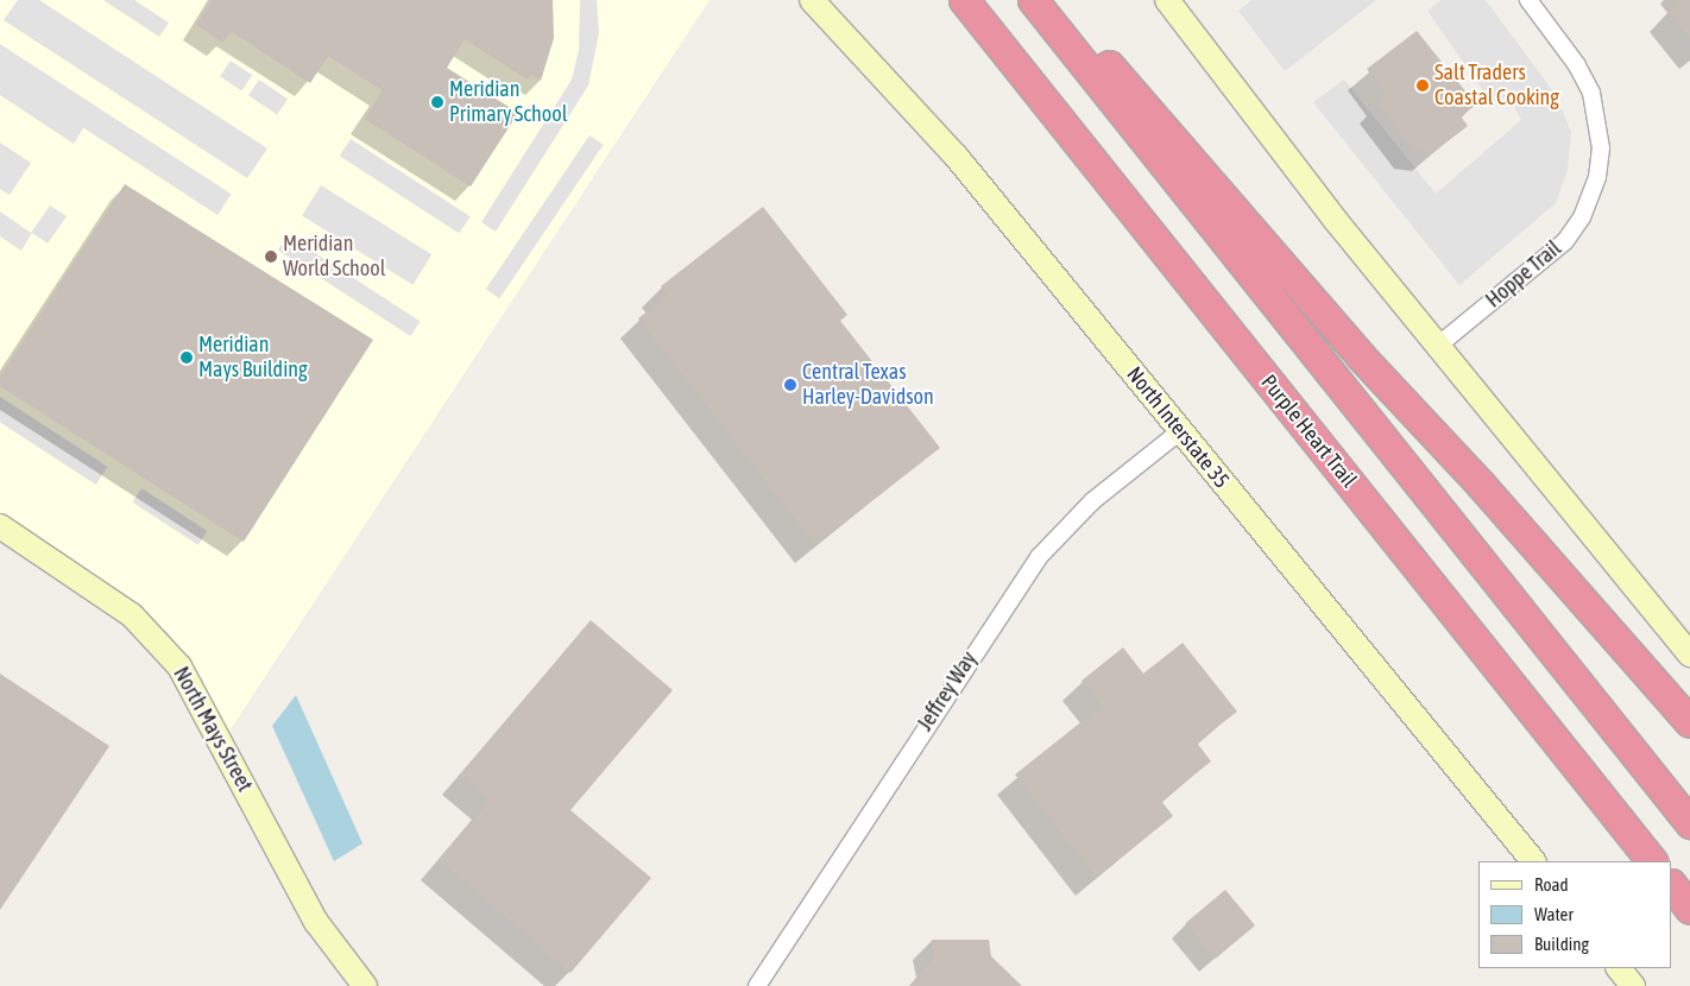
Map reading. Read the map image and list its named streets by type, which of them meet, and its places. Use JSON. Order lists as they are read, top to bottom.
{
  "streets": {
    "highway": ["Purple Heart Trail"],
    "main road": ["North Interstate 35", "North Mays Street"],
    "street": ["Hoppe Trail", "Jeffrey Way"]
  },
  "crossings": [
    ["North Interstate 35", "Jeffrey Way"]
  ],
  "places": [
    "Salt Traders Coastal Cooking",
    "Meridian Primary School",
    "Meridian World School",
    "Meridian Mays Building",
    "Central Texas Harley-Davidson"
  ],
  "legend": ["Road", "Water", "Building"]
}
